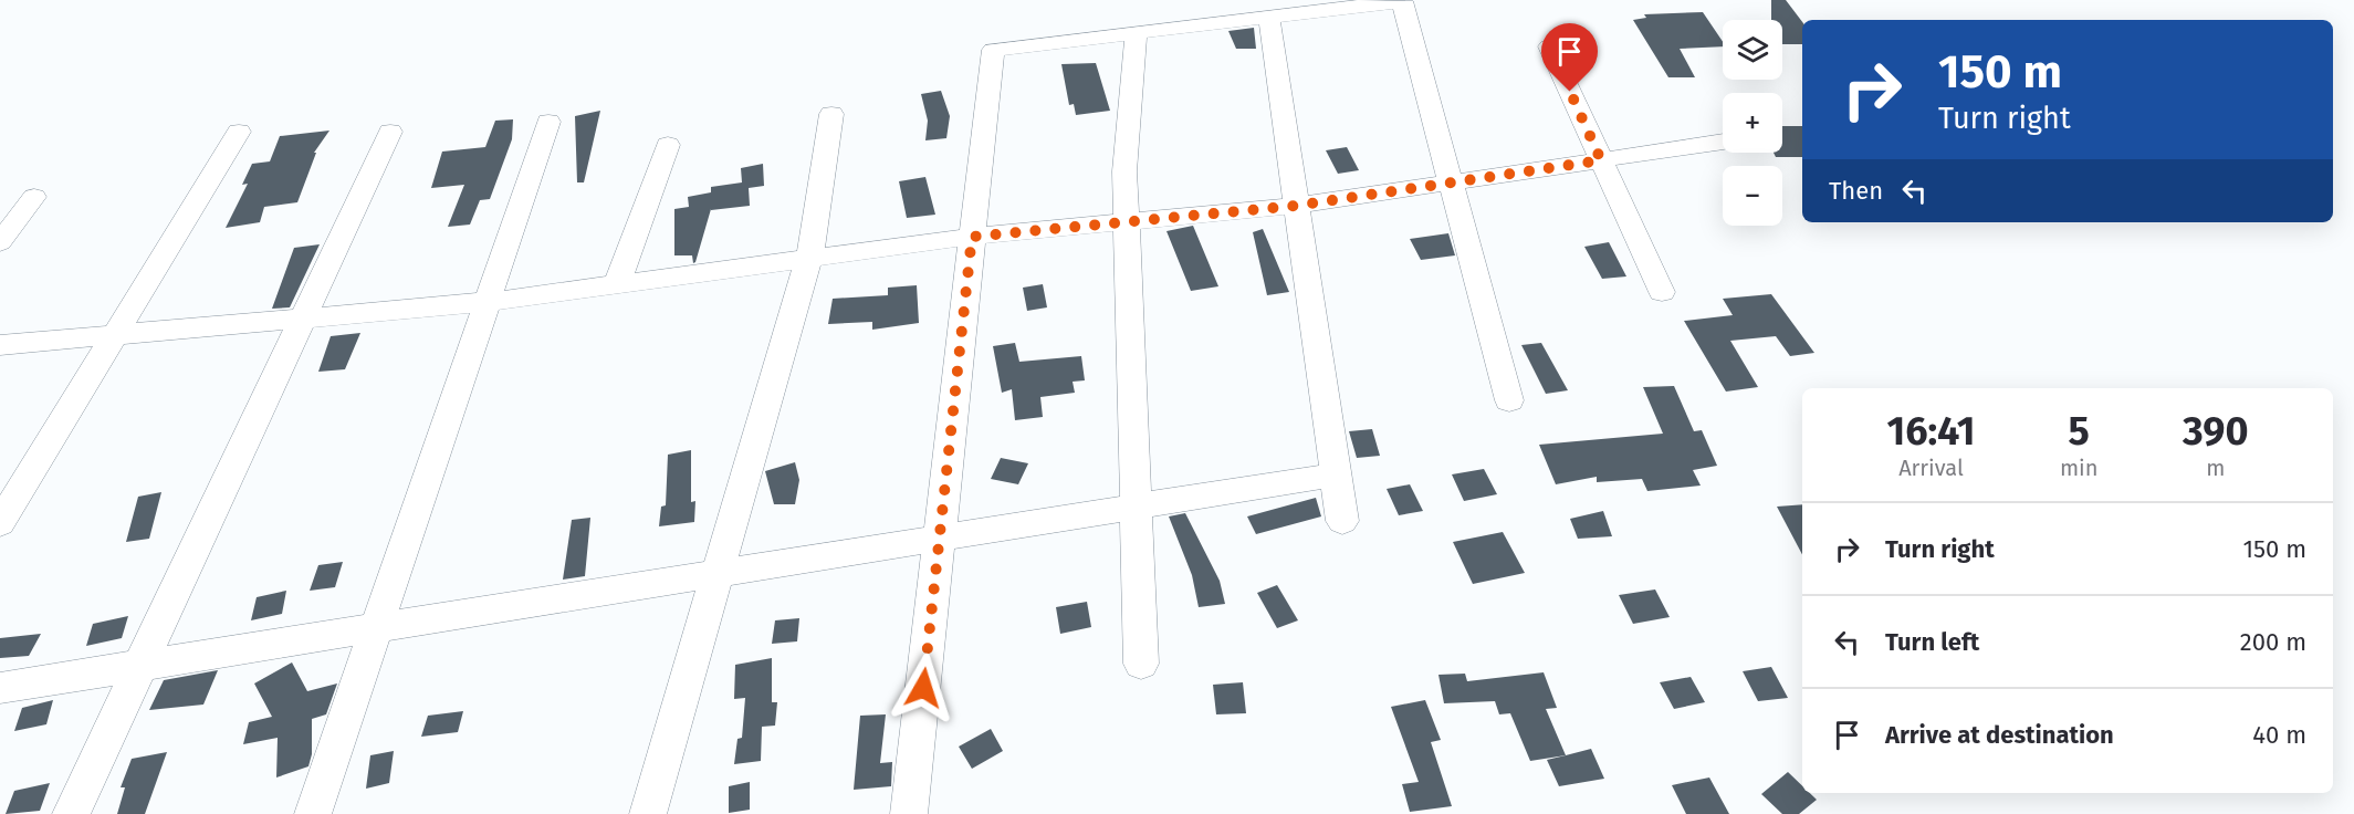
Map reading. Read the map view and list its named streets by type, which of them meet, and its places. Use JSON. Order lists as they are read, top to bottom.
{
  "page": {
    "map_buttons": ["+", "−"],
    "turn": ["150 m", "Turn right"],
    "then": "Then",
    "eta": [
      "16:41",
      "Arrival",
      "5",
      "min",
      "390",
      "m"
    ],
    "list": [
      {
        "name": "Turn right",
        "value": "150 m"
      },
      {
        "name": "Turn left",
        "value": "200 m"
      },
      {
        "name": "Arrive at destination",
        "value": "40 m"
      }
    ]
  }
}
